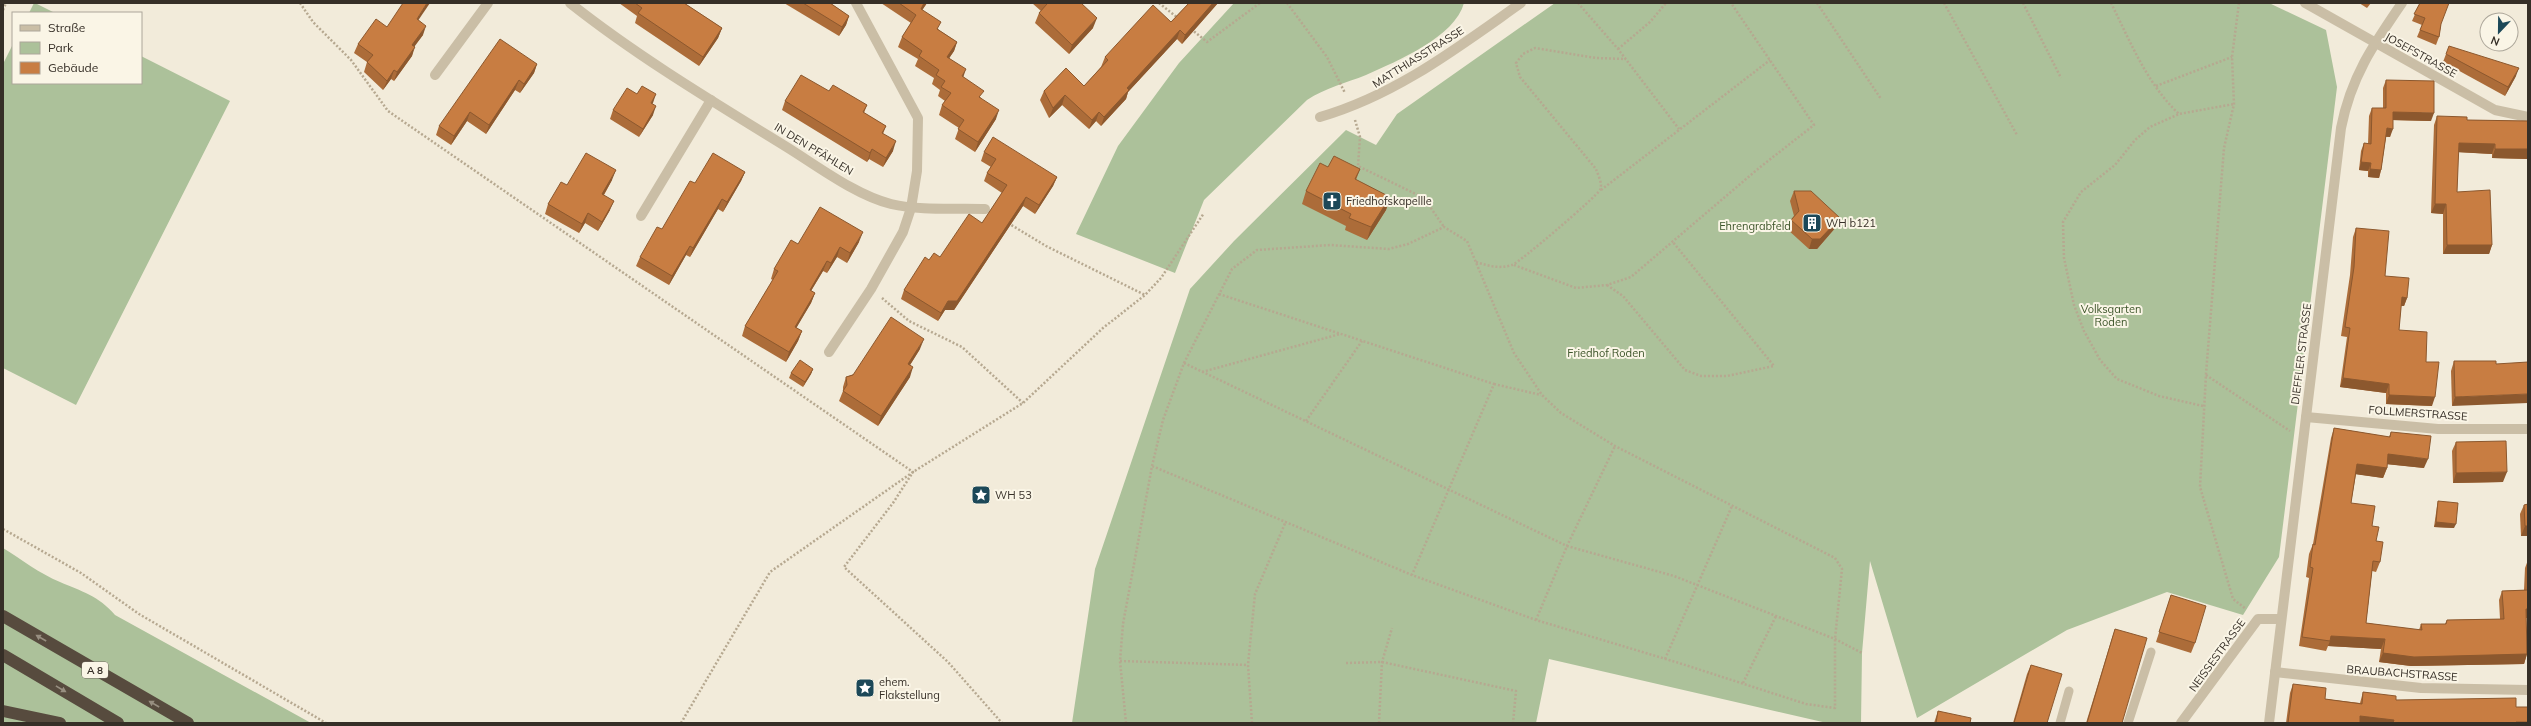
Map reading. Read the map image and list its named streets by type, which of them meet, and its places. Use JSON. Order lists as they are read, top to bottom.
{
  "streets": {
    "highway": ["A 8"],
    "street": [
      "JOSEFSTRASSE",
      "MATTHIASSTRASSE",
      "IN DEN PFÄHLEN",
      "DIEFFLER STRASSE",
      "FOLLMERSTRASSE",
      "NEISSESTRASSE",
      "BRAUBACHSTRASSE"
    ]
  },
  "crossings": [
    ["JOSEFSTRASSE", "DIEFFLER STRASSE"],
    ["DIEFFLER STRASSE", "FOLLMERSTRASSE"],
    ["DIEFFLER STRASSE", "NEISSESTRASSE"],
    ["DIEFFLER STRASSE", "BRAUBACHSTRASSE"]
  ],
  "parks": ["Ehrengrabfeld", "Volksgarten Roden", "Friedhof Roden"],
  "places": {
    "church": ["Friedhofskapellle"],
    "building": ["WH b121"],
    "place": ["WH 53", "ehem. Flakstellung"]
  },
  "legend": ["Straße", "Park", "Gebäude"],
  "north": "bottom"
}
